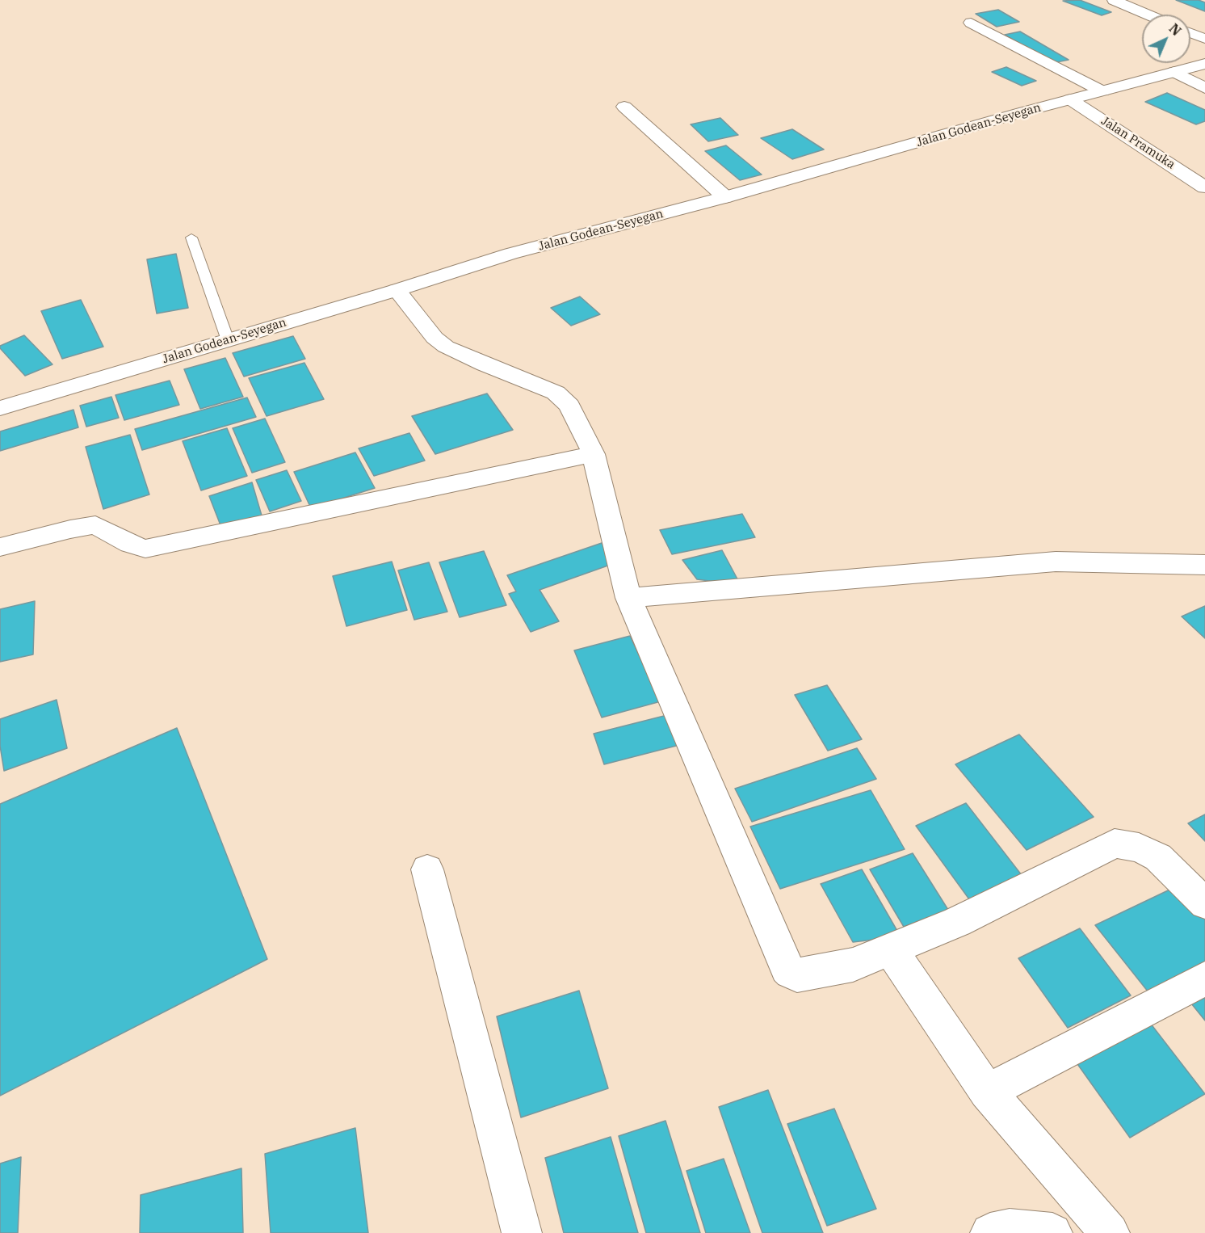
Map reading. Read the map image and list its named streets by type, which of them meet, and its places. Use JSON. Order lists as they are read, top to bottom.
{
  "streets": {
    "street": ["Jalan Godean-Seyegan", "Jalan Pramuka"]
  },
  "crossings": [
    ["Jalan Godean-Seyegan", "Jalan Pramuka"]
  ],
  "north": "top right"
}
